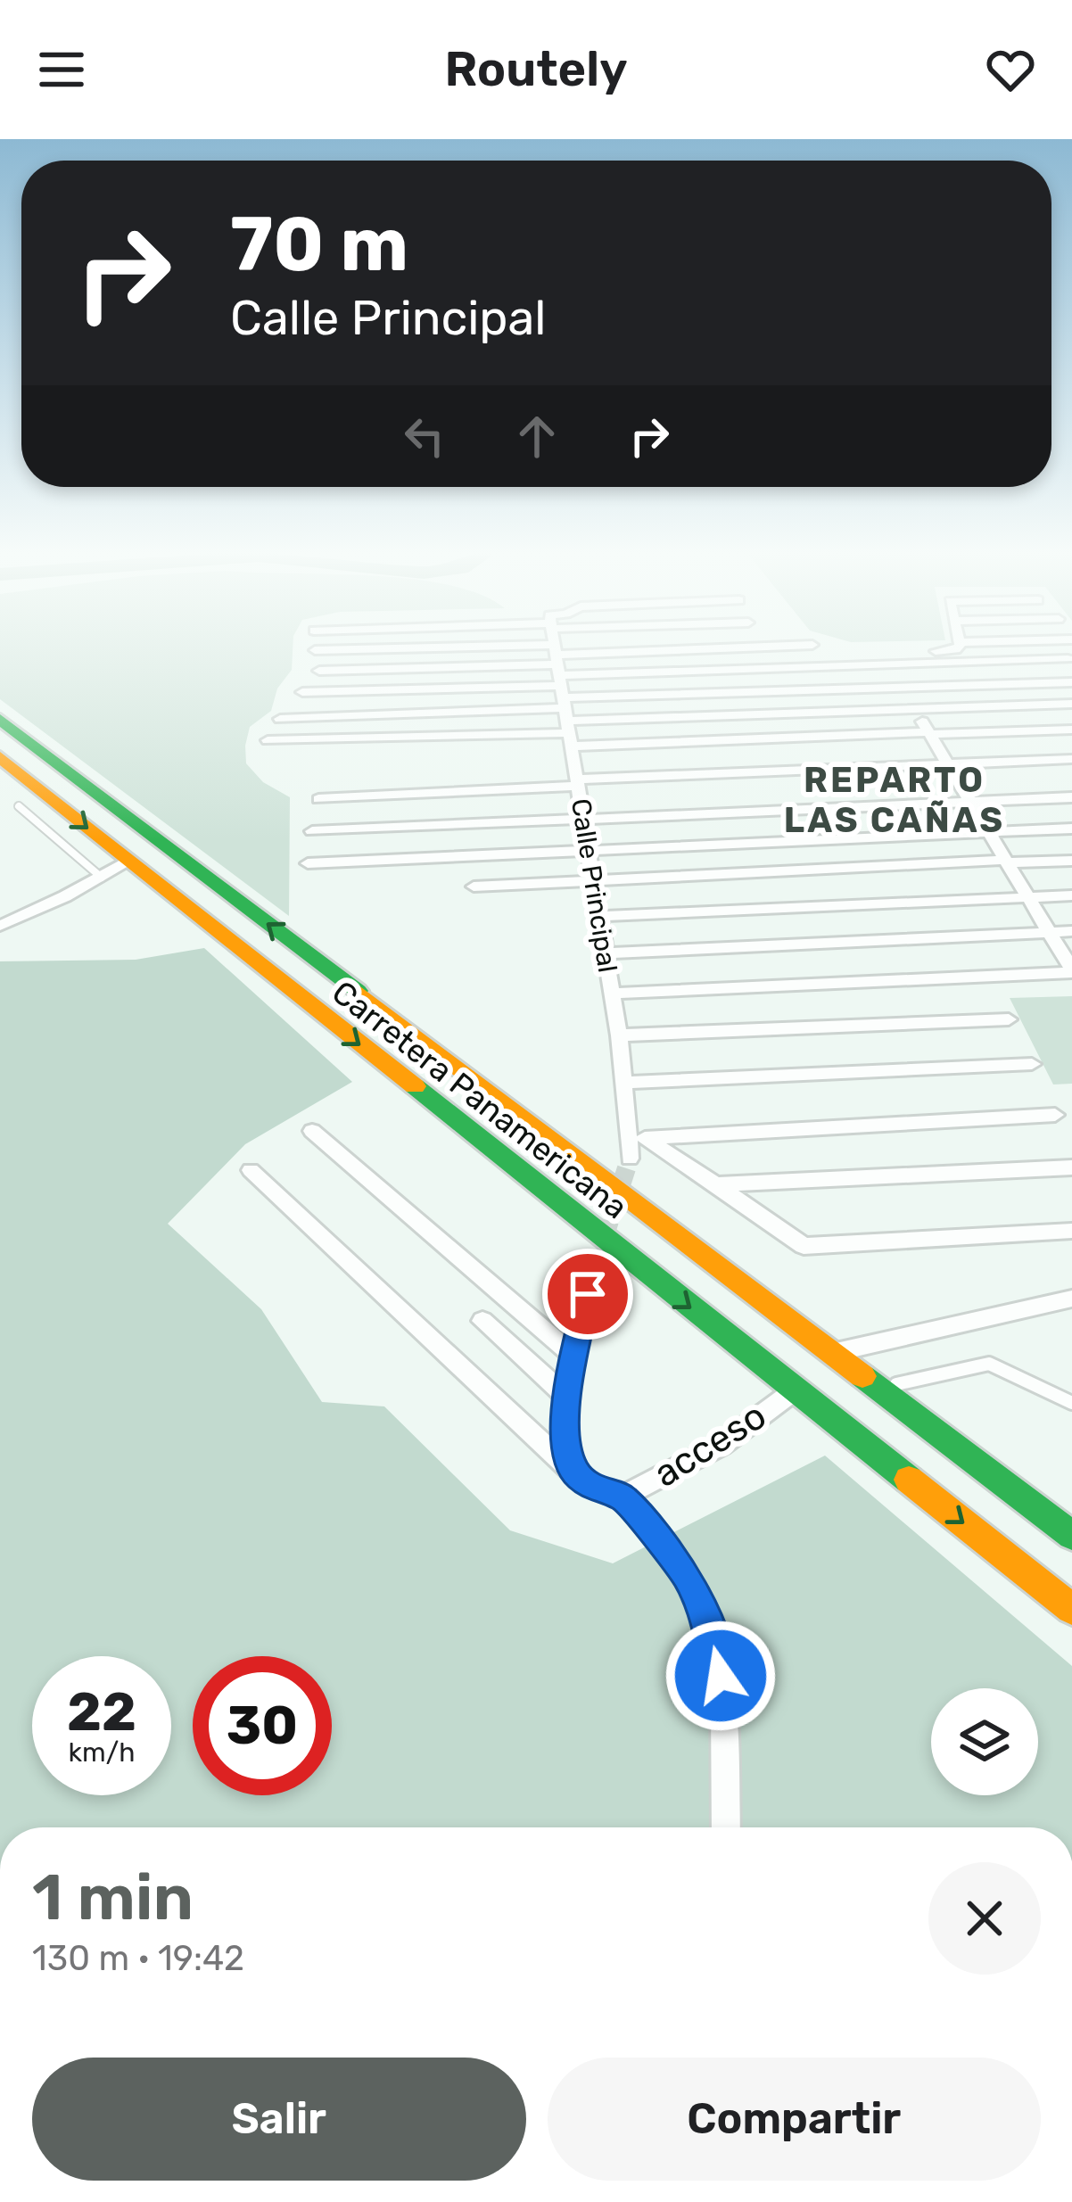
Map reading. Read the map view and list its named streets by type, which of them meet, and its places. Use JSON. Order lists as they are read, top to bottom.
{
  "streets": {
    "highway": ["Carretera Panamericana"],
    "street": ["Calle Principal", "acceso"]
  },
  "crossings": [
    ["Carretera Panamericana", "acceso"]
  ],
  "districts": ["REPARTO LAS CAÑAS"],
  "page": {
    "header": "Routely",
    "turn": ["70 m", "Calle Principal"],
    "speed": "22 km/h",
    "limit": "30",
    "heading": ["1 min", "130 m · 19:42"],
    "buttons": ["Salir", "Compartir"]
  }
}
